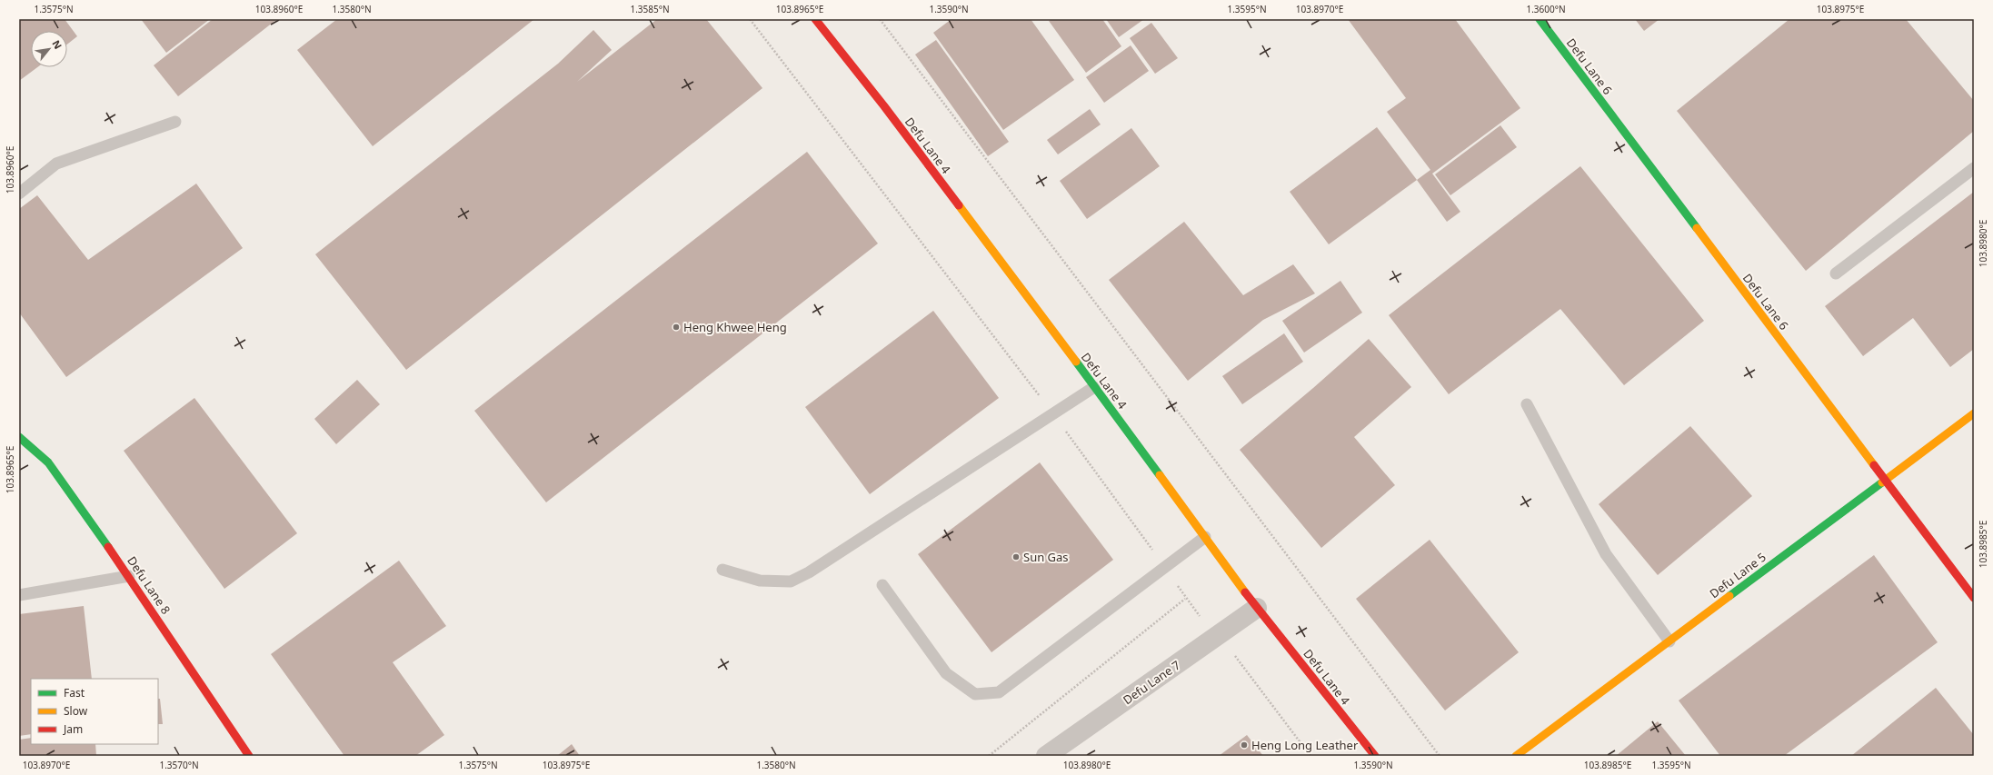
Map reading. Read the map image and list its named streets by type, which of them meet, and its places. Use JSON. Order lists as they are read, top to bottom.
{
  "streets": {
    "street": [
      "Defu Lane 6",
      "Defu Lane 4",
      "Defu Lane 5",
      "Defu Lane 8",
      "Defu Lane 7"
    ]
  },
  "crossings": [
    ["Defu Lane 6", "Defu Lane 5"],
    ["Defu Lane 4", "Defu Lane 7"]
  ],
  "places": ["Heng Khwee Heng", "Sun Gas", "Heng Long Leather"],
  "legend": ["Fast", "Slow", "Jam"],
  "north": "top right",
  "coordinates": [
    "1.3575°N",
    "103.8960°E",
    "1.3580°N",
    "1.3585°N",
    "103.8965°E",
    "1.3590°N",
    "1.3595°N",
    "103.8970°E",
    "1.3600°N",
    "103.8975°E",
    "103.8980°E",
    "103.8985°E",
    "1.3570°N"
  ]
}
